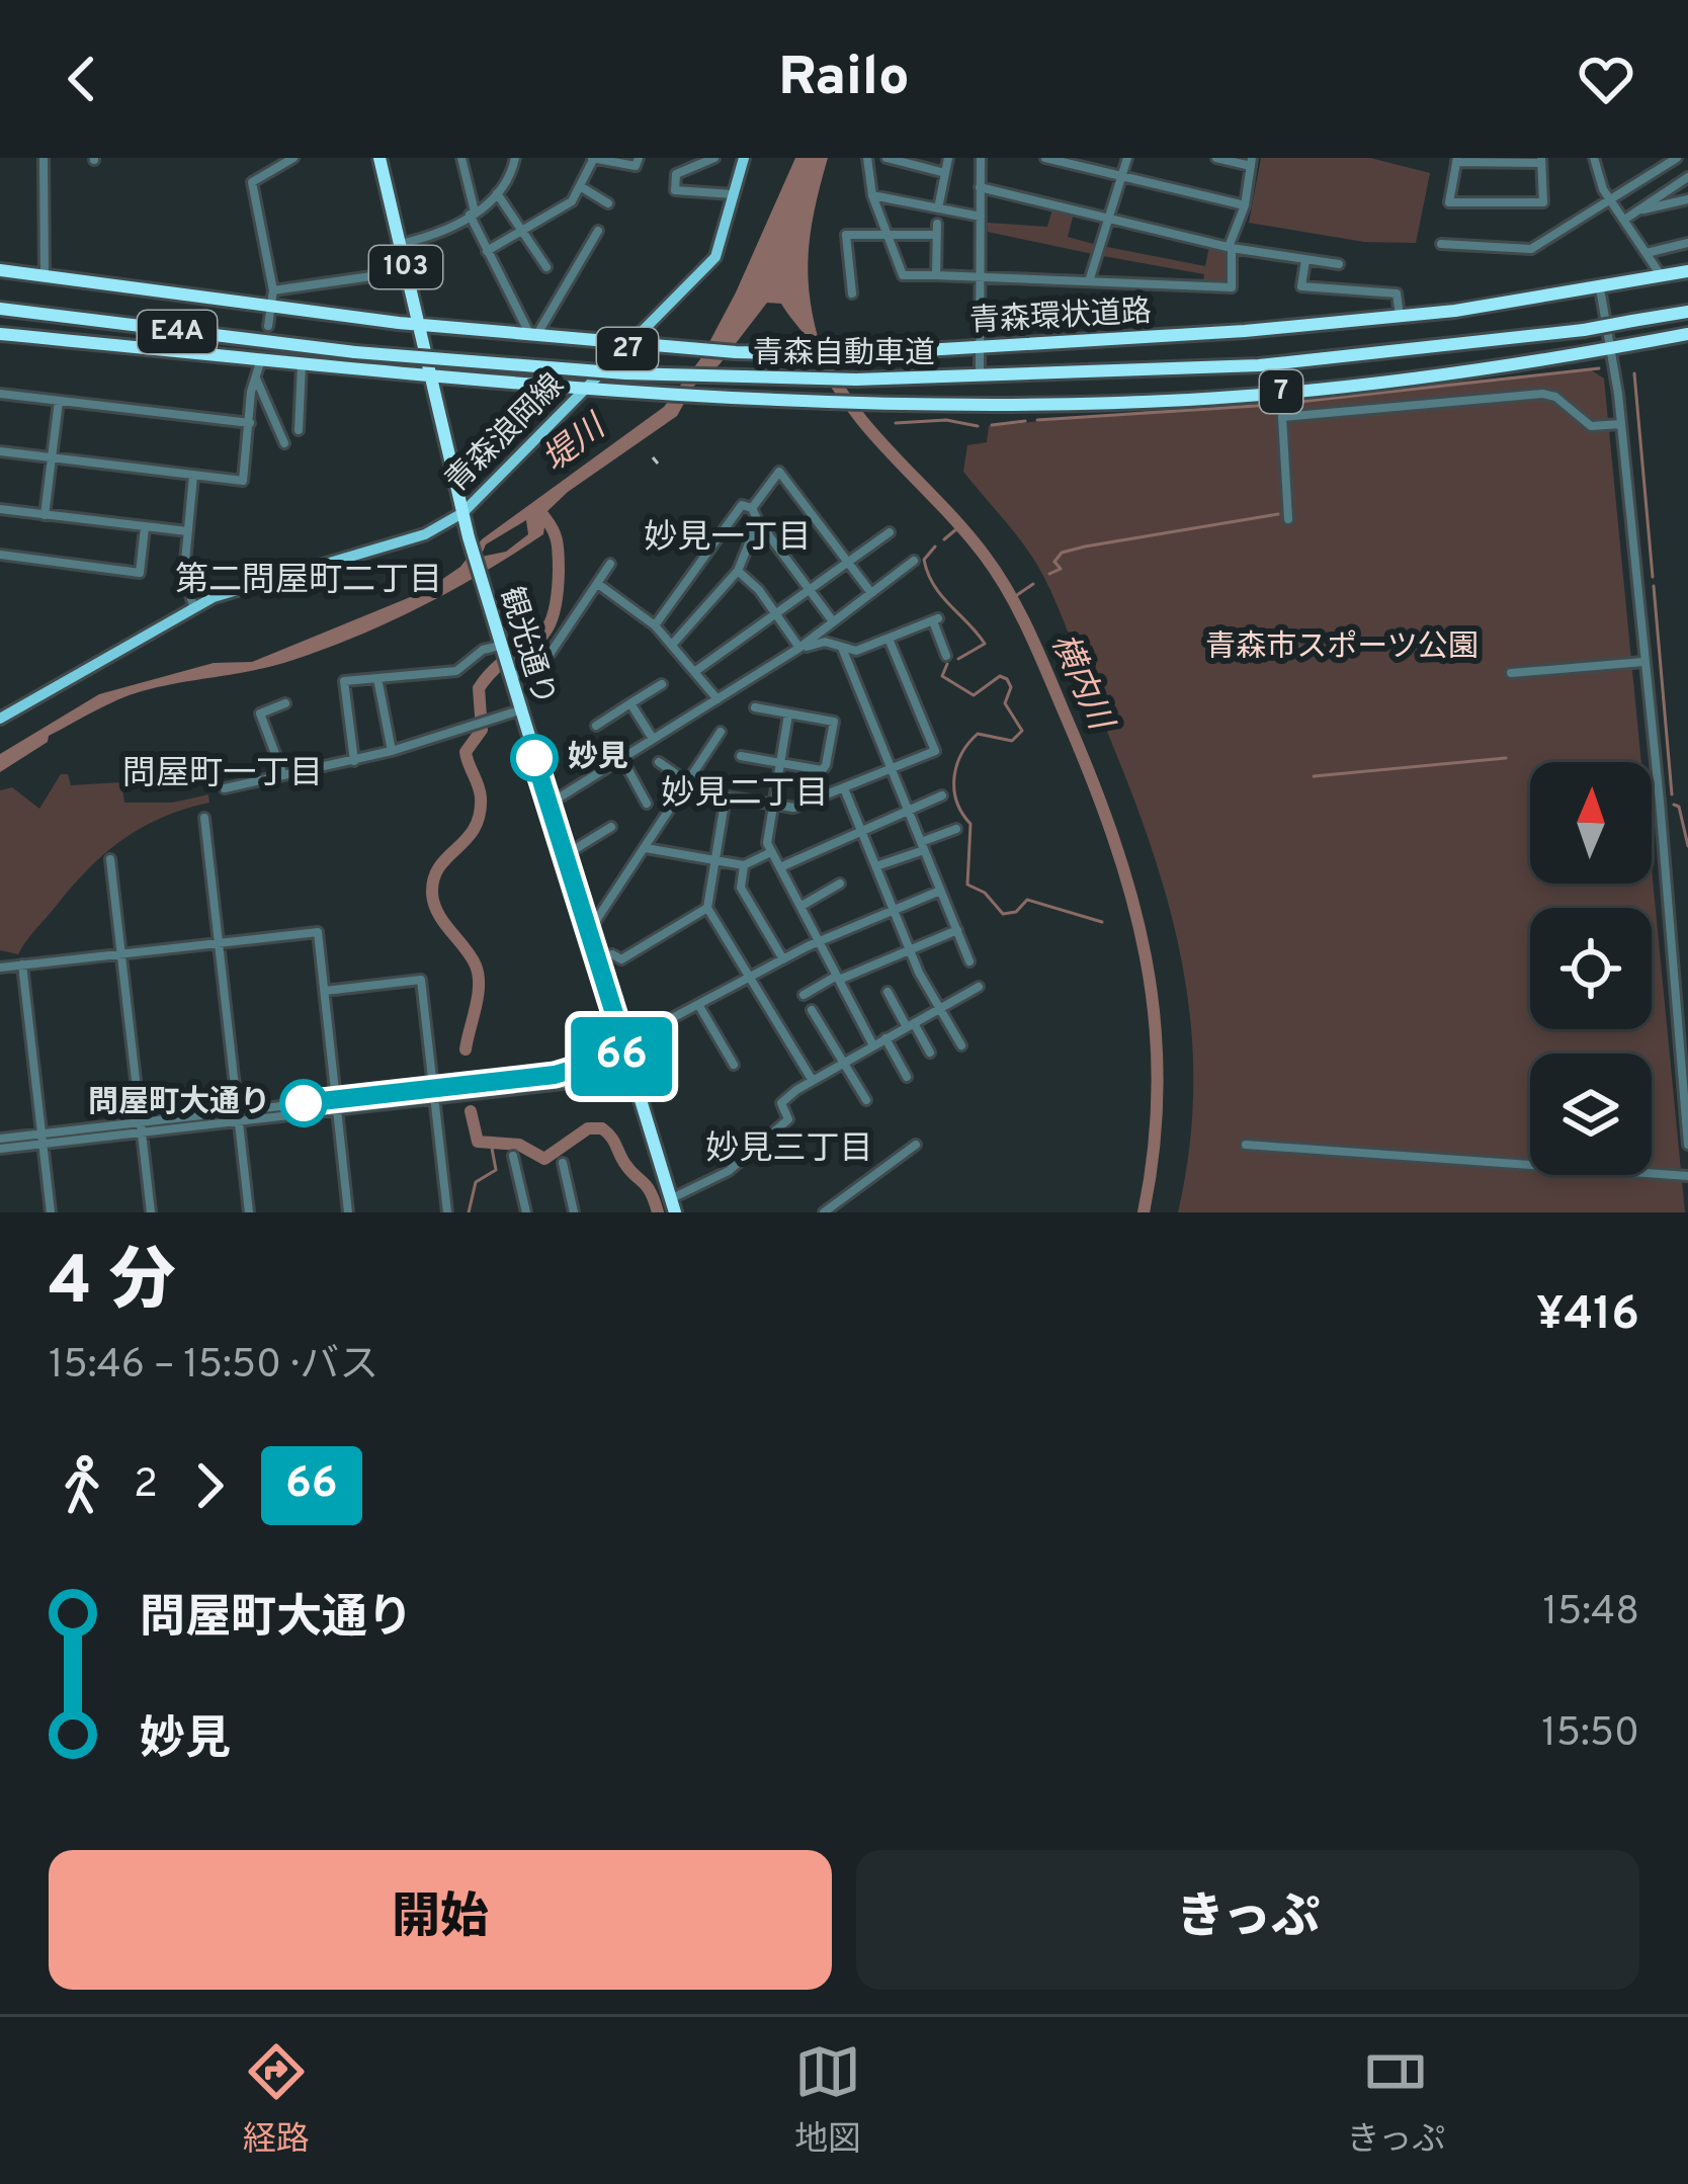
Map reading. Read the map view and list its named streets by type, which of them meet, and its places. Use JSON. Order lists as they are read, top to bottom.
{
  "streets": {
    "highway": [
      "103",
      "青森環状道路",
      "E4A",
      "青森自動車道",
      "7",
      "観光通り"
    ],
    "main road": ["27", "青森浪岡線"]
  },
  "crossings": [
    ["青森環状道路", "青森浪岡線"],
    ["青森環状道路", "観光通り"],
    ["7", "青森浪岡線"],
    ["7", "観光通り"],
    ["青森浪岡線", "観光通り"]
  ],
  "districts": [
    "妙見一丁目",
    "第二問屋町二丁目",
    "問屋町一丁目",
    "妙見二丁目",
    "妙見三丁目"
  ],
  "water": ["堤川", "横内川"],
  "parks": ["青森市スポーツ公園"],
  "places": ["妙見", "問屋町大通り"],
  "lines": ["bus line 66"],
  "north": "top",
  "page": {
    "header": "Railo",
    "on_map": "66",
    "heading": ["4 分", "15:46 – 15:50 · バス", "¥416"],
    "legs": ["2", "66"],
    "list": [
      {
        "name": "問屋町大通り",
        "value": "15:48"
      },
      {
        "name": "妙見",
        "value": "15:50"
      }
    ],
    "buttons": ["開始", "きっぷ"],
    "tabs": ["経路", "地図", "きっぷ"]
  }
}
